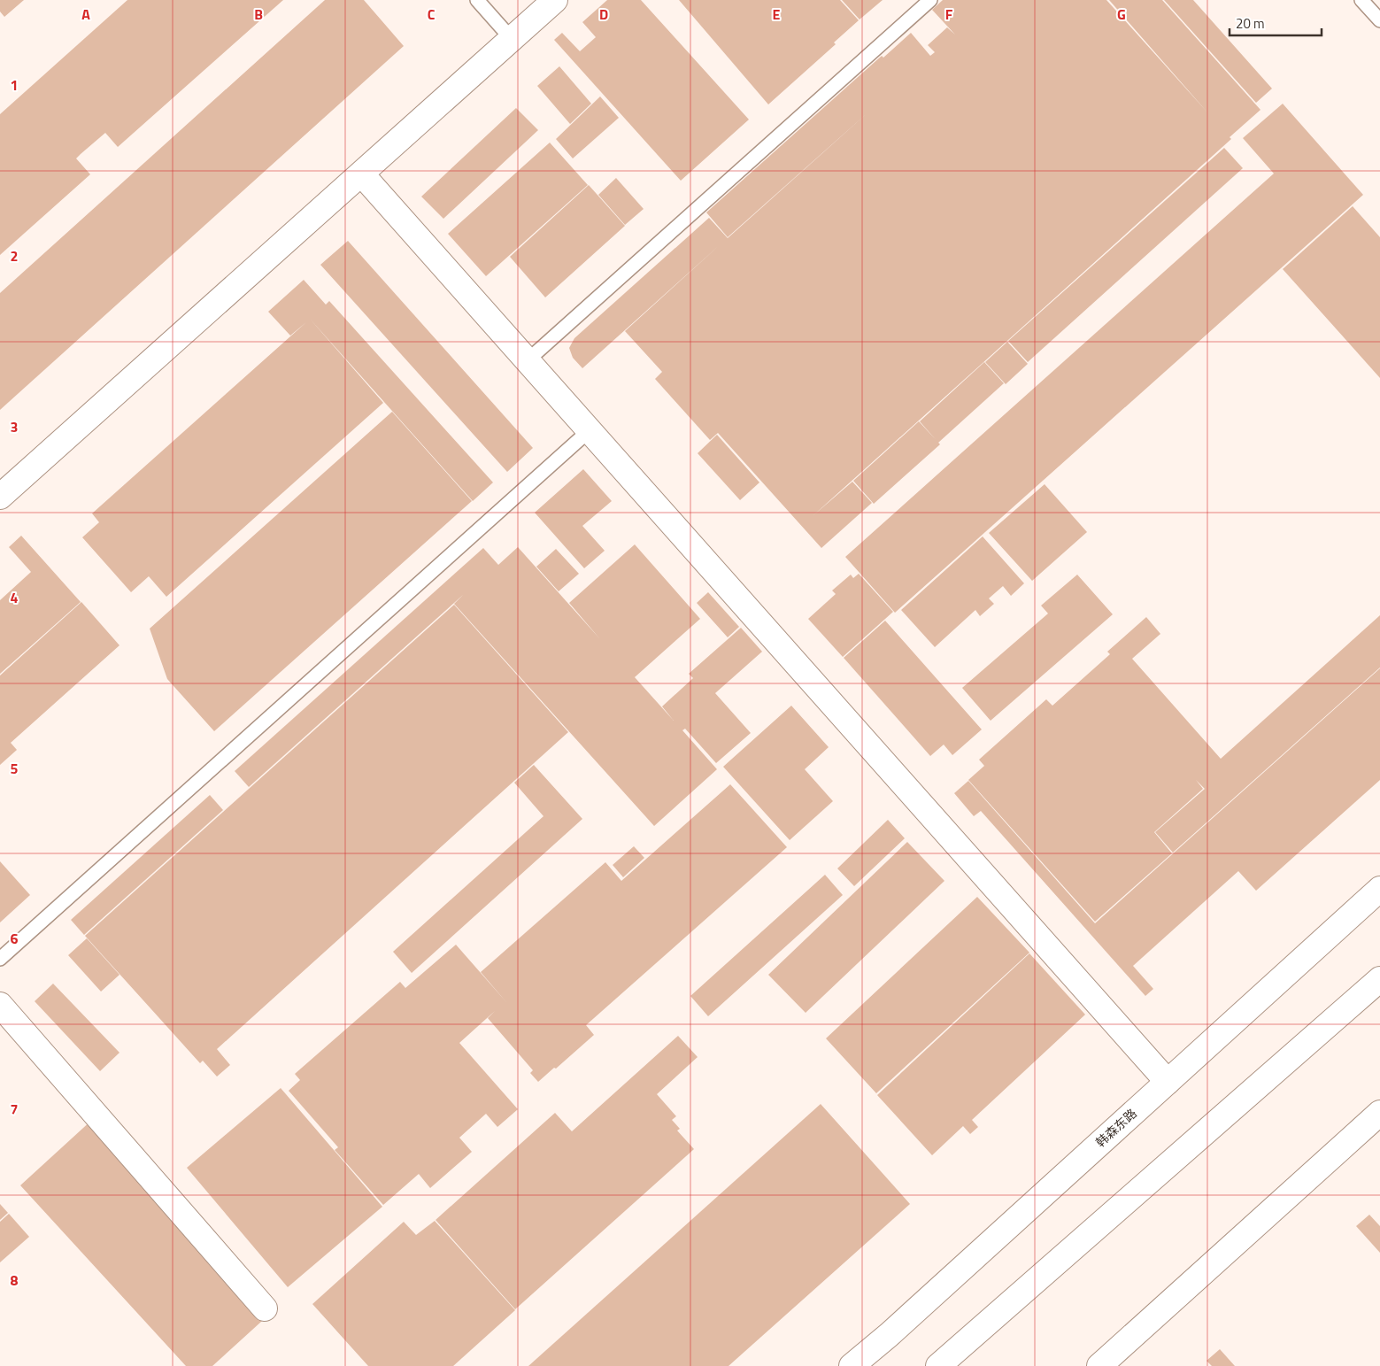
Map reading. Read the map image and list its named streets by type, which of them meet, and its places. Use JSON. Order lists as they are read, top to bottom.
{
  "streets": {
    "street": ["韩森东路"]
  },
  "scale_bar": "20 m",
  "grid": {
    "columns": [
      "A",
      "B",
      "C",
      "D",
      "E",
      "F",
      "G"
    ],
    "rows": [
      "1",
      "2",
      "3",
      "4",
      "5",
      "6",
      "7",
      "8"
    ]
  }
}
